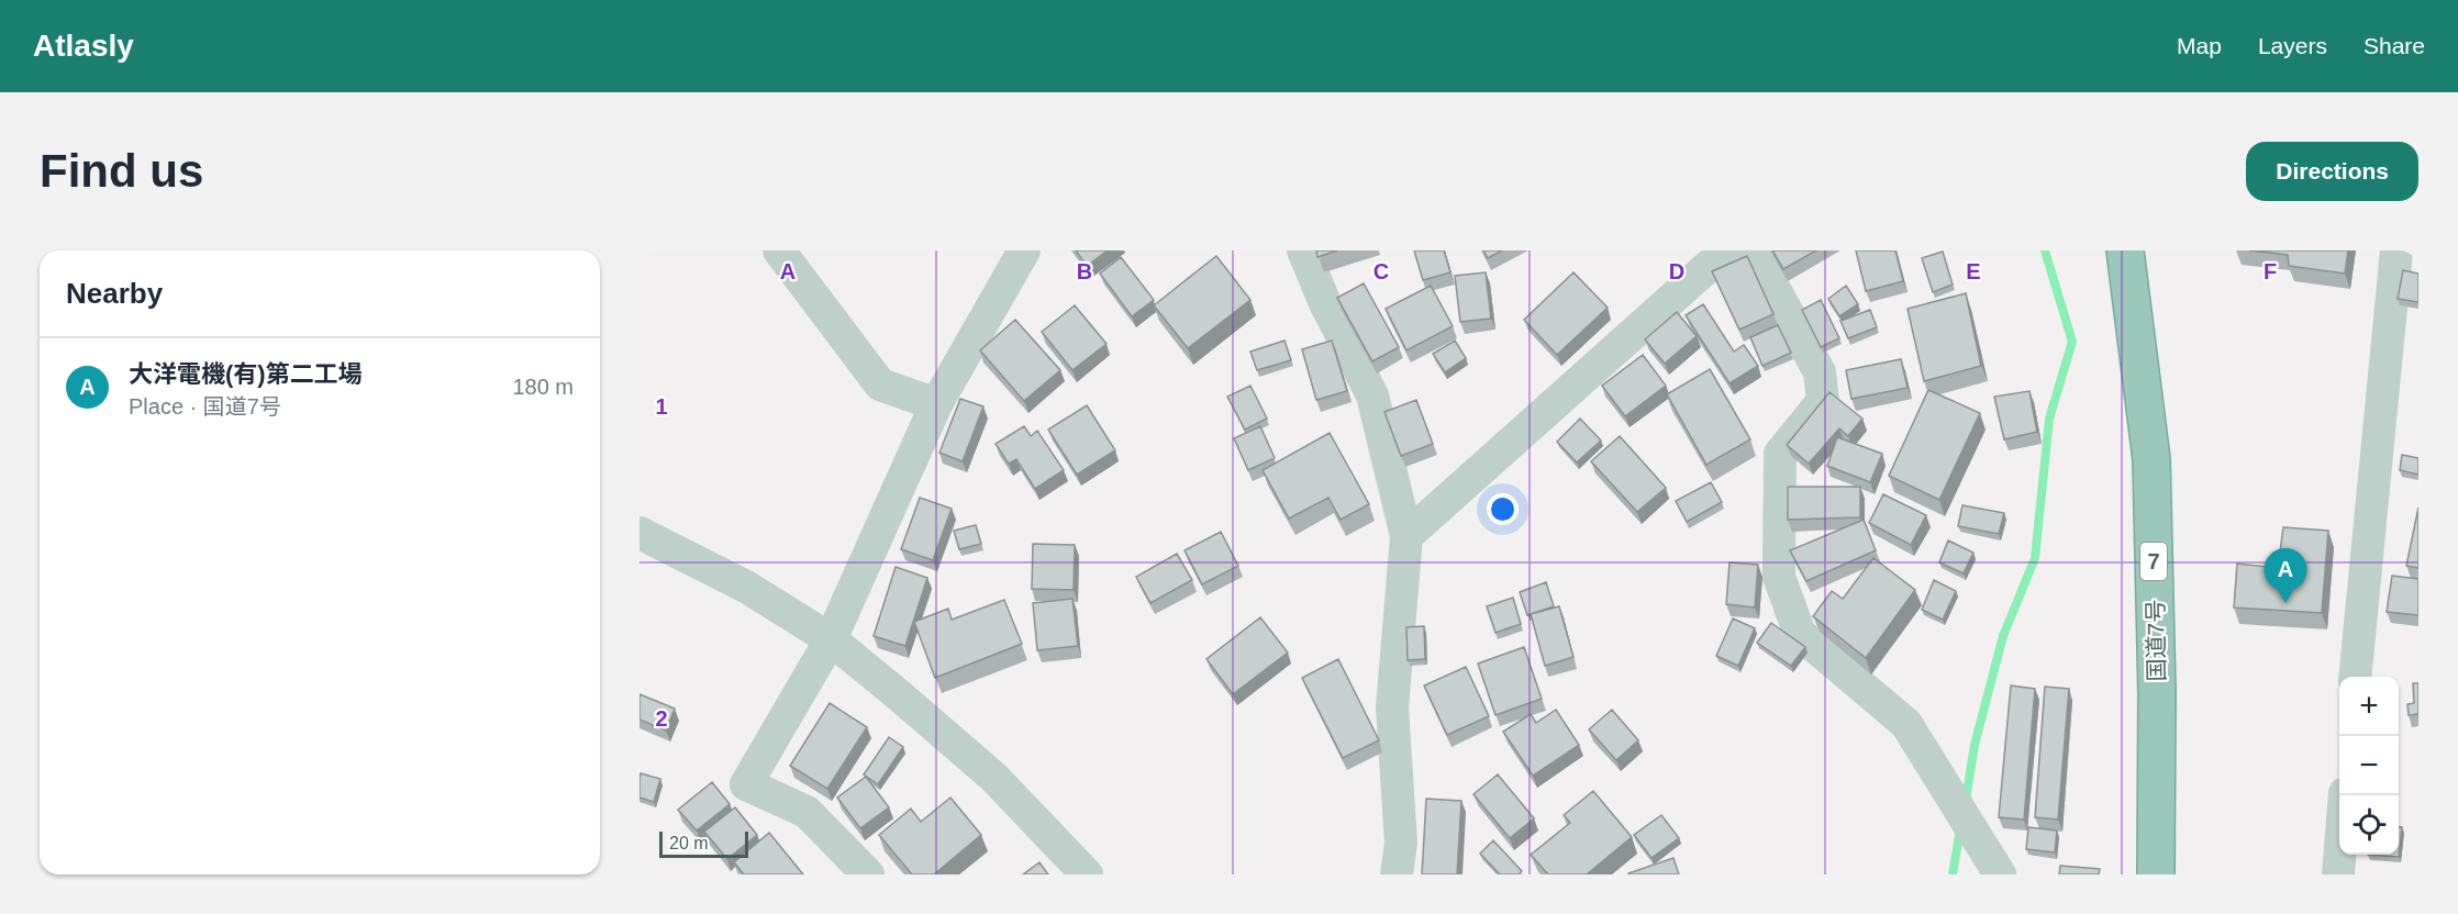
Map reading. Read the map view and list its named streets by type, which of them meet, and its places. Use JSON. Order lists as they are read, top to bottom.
{
  "streets": {
    "highway": ["7", "国道7号"]
  },
  "scale_bar": "20 m",
  "page": {
    "header": "Atlasly",
    "nav": ["Map", "Layers", "Share"],
    "buttons": "Directions",
    "title": "Find us",
    "heading": "Nearby",
    "list": [
      {
        "mark": "A",
        "name": "大洋電機(有)第二工場",
        "note": "Place · 国道7号",
        "value": "180 m"
      }
    ],
    "pins": "A",
    "map_buttons": ["+", "−"],
    "scale": "20 m"
  },
  "grid": {
    "columns": [
      "A",
      "B",
      "C",
      "D",
      "E",
      "F"
    ],
    "rows": ["1", "2"]
  }
}
